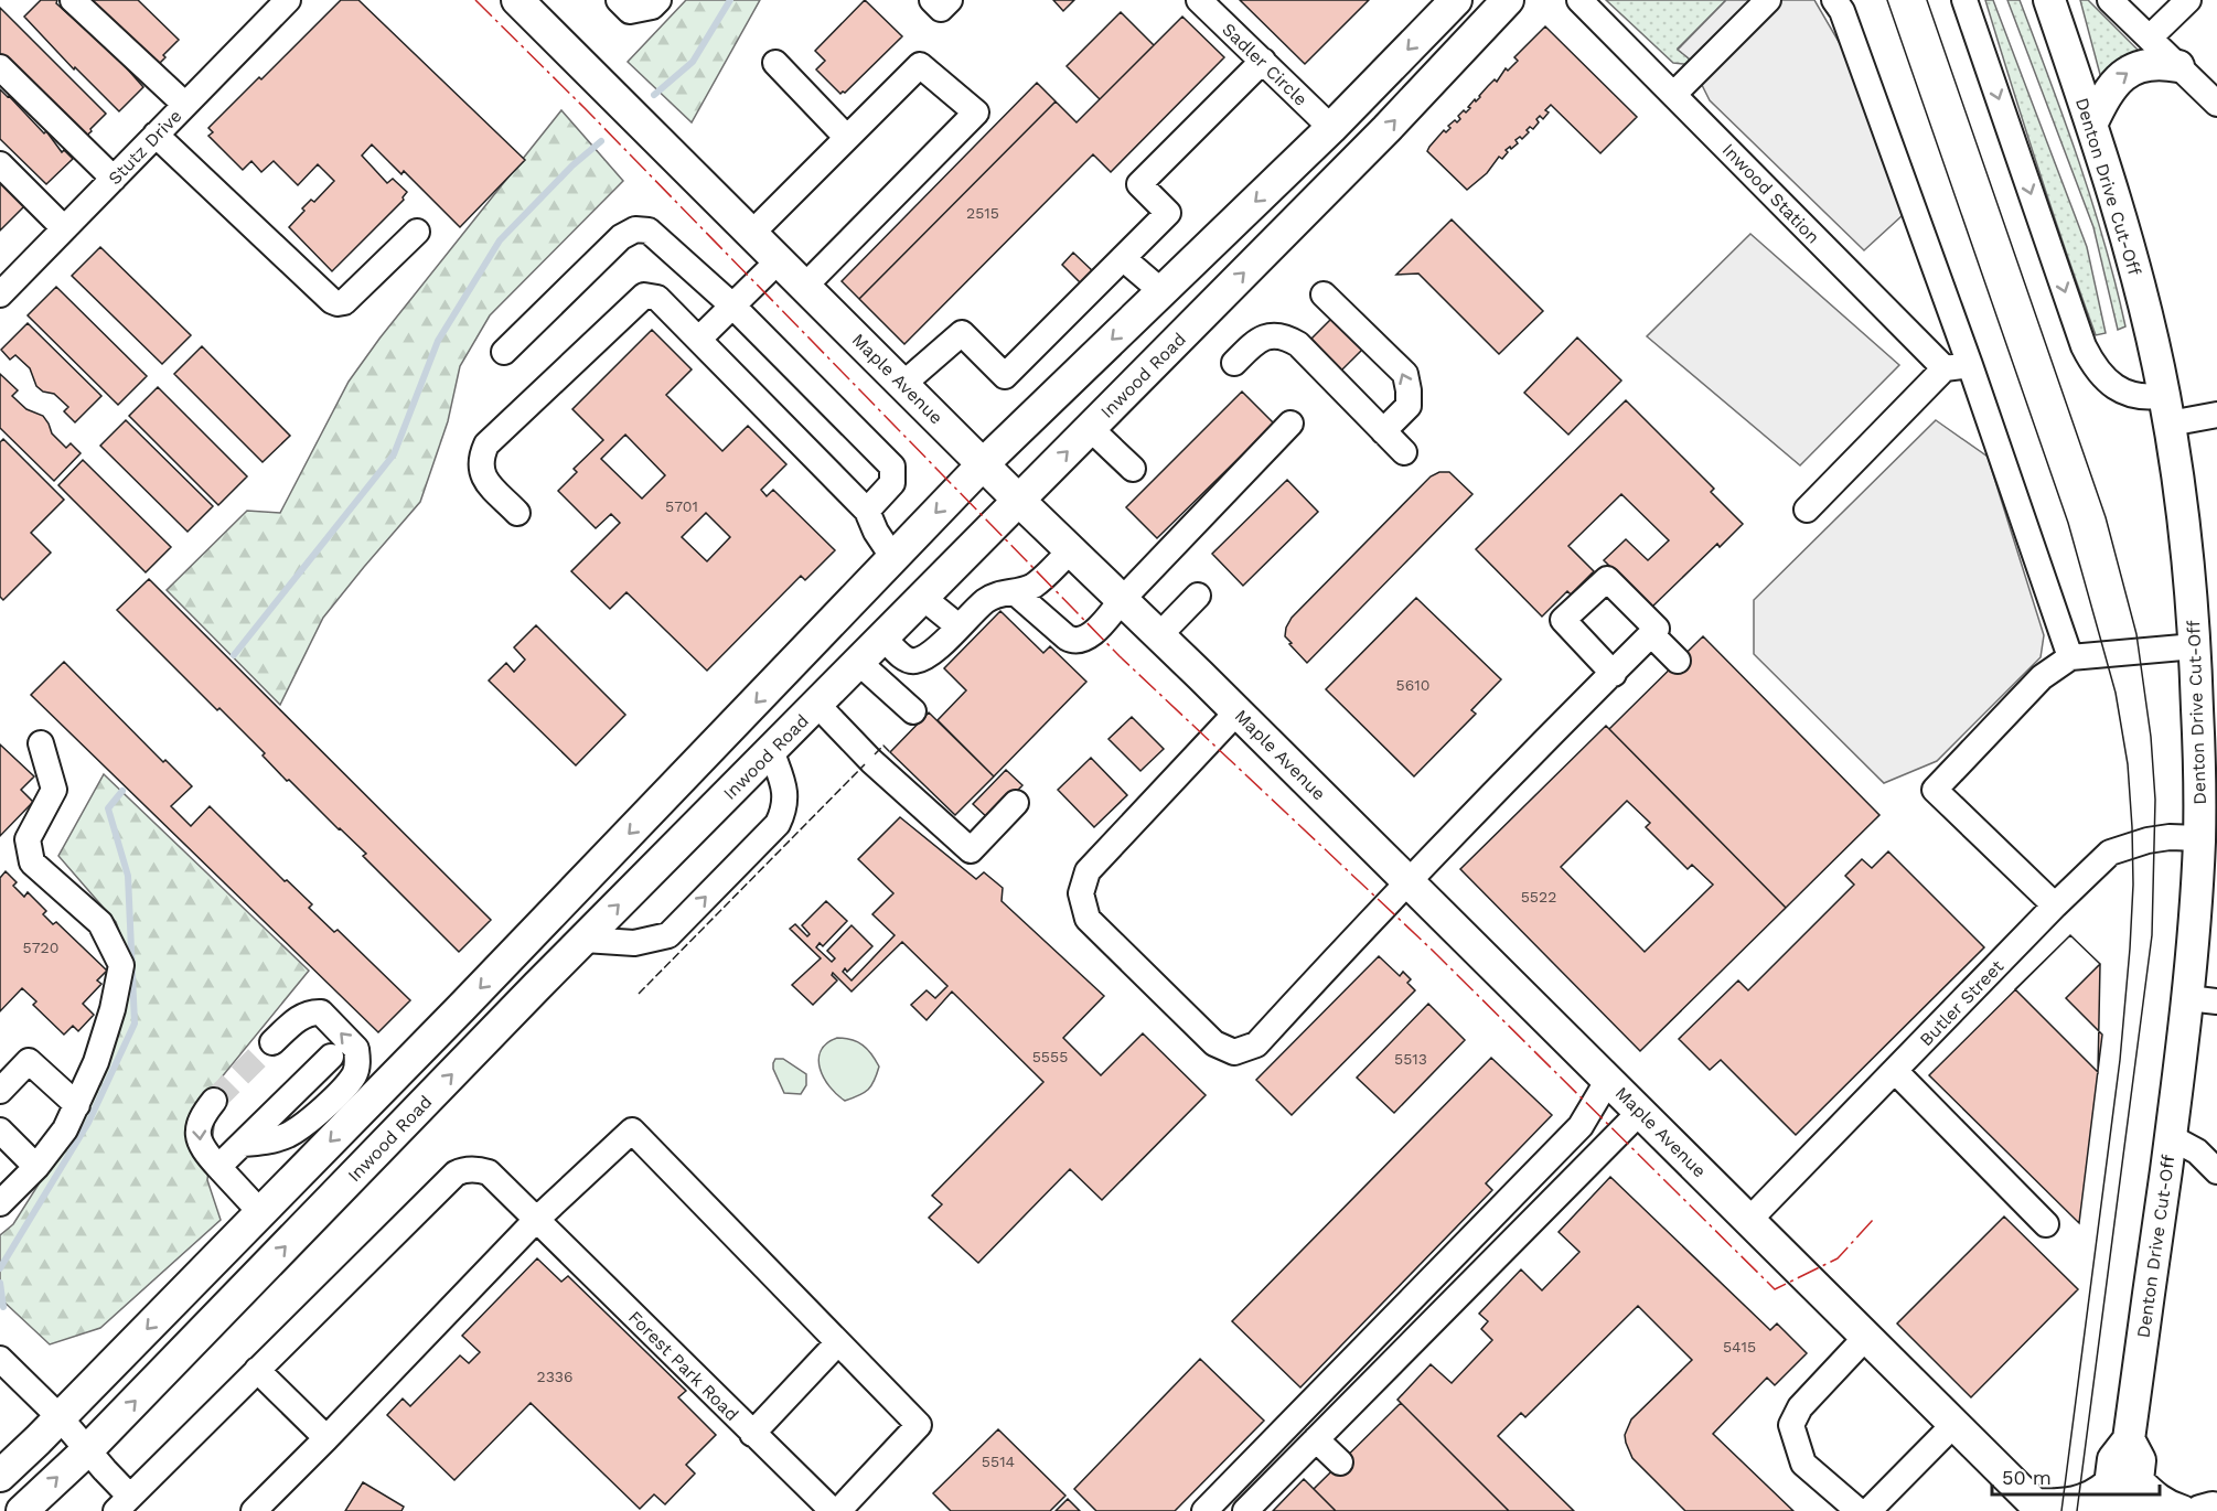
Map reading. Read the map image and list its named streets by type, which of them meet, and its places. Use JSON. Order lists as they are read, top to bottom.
{
  "streets": {
    "main road": ["Denton Drive Cut-Off", "Inwood Road", "Maple Avenue"],
    "street": [
      "Sadler Circle",
      "Stutz Drive",
      "Inwood Station",
      "Butler Street",
      "Forest Park Road"
    ]
  },
  "crossings": [
    ["Denton Drive Cut-Off", "Butler Street"],
    ["Inwood Road", "Maple Avenue"],
    ["Inwood Road", "Forest Park Road"],
    ["Maple Avenue", "Butler Street"]
  ],
  "house_numbers": [
    "2515",
    "5701",
    "5610",
    "5522",
    "5720",
    "5555",
    "5513",
    "5415",
    "2336",
    "5514"
  ],
  "scale_bar": "50 m"
}
